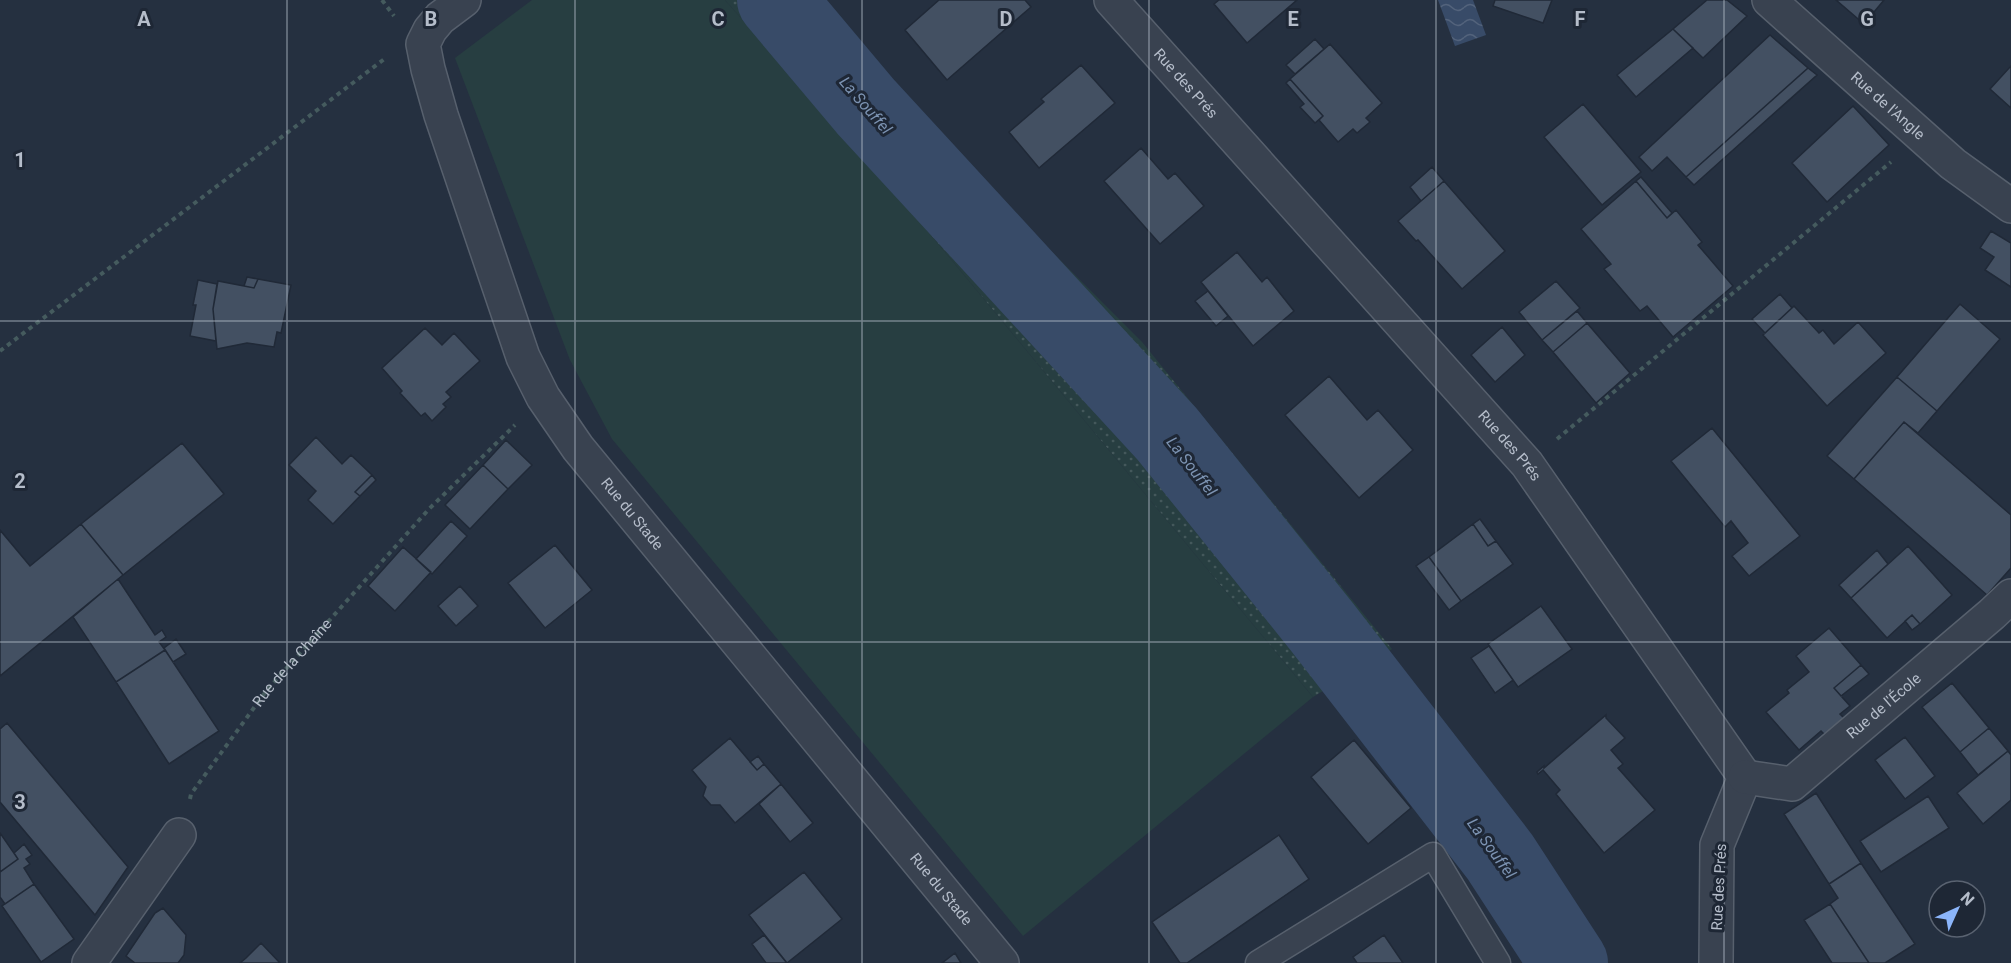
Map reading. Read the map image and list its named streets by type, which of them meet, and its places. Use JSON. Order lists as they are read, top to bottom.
{
  "streets": {
    "street": [
      "Rue des Prés",
      "Rue de l'Angle",
      "Rue du Stade",
      "Rue de l'École"
    ],
    "path": ["Rue de la Chaîne"]
  },
  "crossings": [
    ["Rue des Prés", "Rue de l'École"],
    ["Rue du Stade", "Rue de la Chaîne"]
  ],
  "water": ["La Souffel"],
  "north": "top right",
  "grid": {
    "columns": [
      "A",
      "B",
      "C",
      "D",
      "E",
      "F",
      "G"
    ],
    "rows": ["1", "2", "3"]
  }
}
